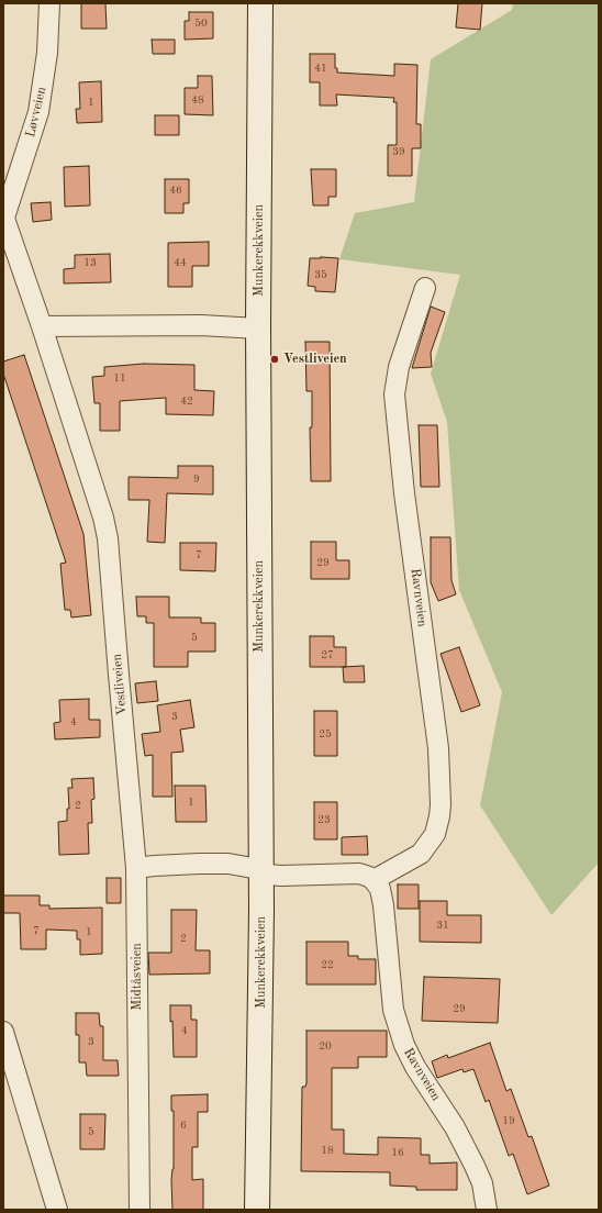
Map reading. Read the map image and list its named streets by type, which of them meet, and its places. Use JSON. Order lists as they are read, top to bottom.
{
  "streets": {
    "main road": ["Munkerekkveien"],
    "street": [
      "Løvveien",
      "Ravnveien",
      "Vestliveien",
      "Midtåsveien"
    ]
  },
  "crossings": [
    ["Løvveien", "Vestliveien"],
    ["Vestliveien", "Midtåsveien"]
  ],
  "places": ["Vestliveien"],
  "house_numbers": [
    "50",
    "41",
    "48",
    "1",
    "39",
    "46",
    "13",
    "44",
    "35",
    "11",
    "42",
    "9",
    "7",
    "29",
    "5",
    "27",
    "3",
    "4",
    "25",
    "1",
    "2",
    "23",
    "31",
    "7",
    "1",
    "2",
    "22",
    "29",
    "4",
    "3",
    "20",
    "19",
    "6",
    "5",
    "18",
    "16"
  ]
}
